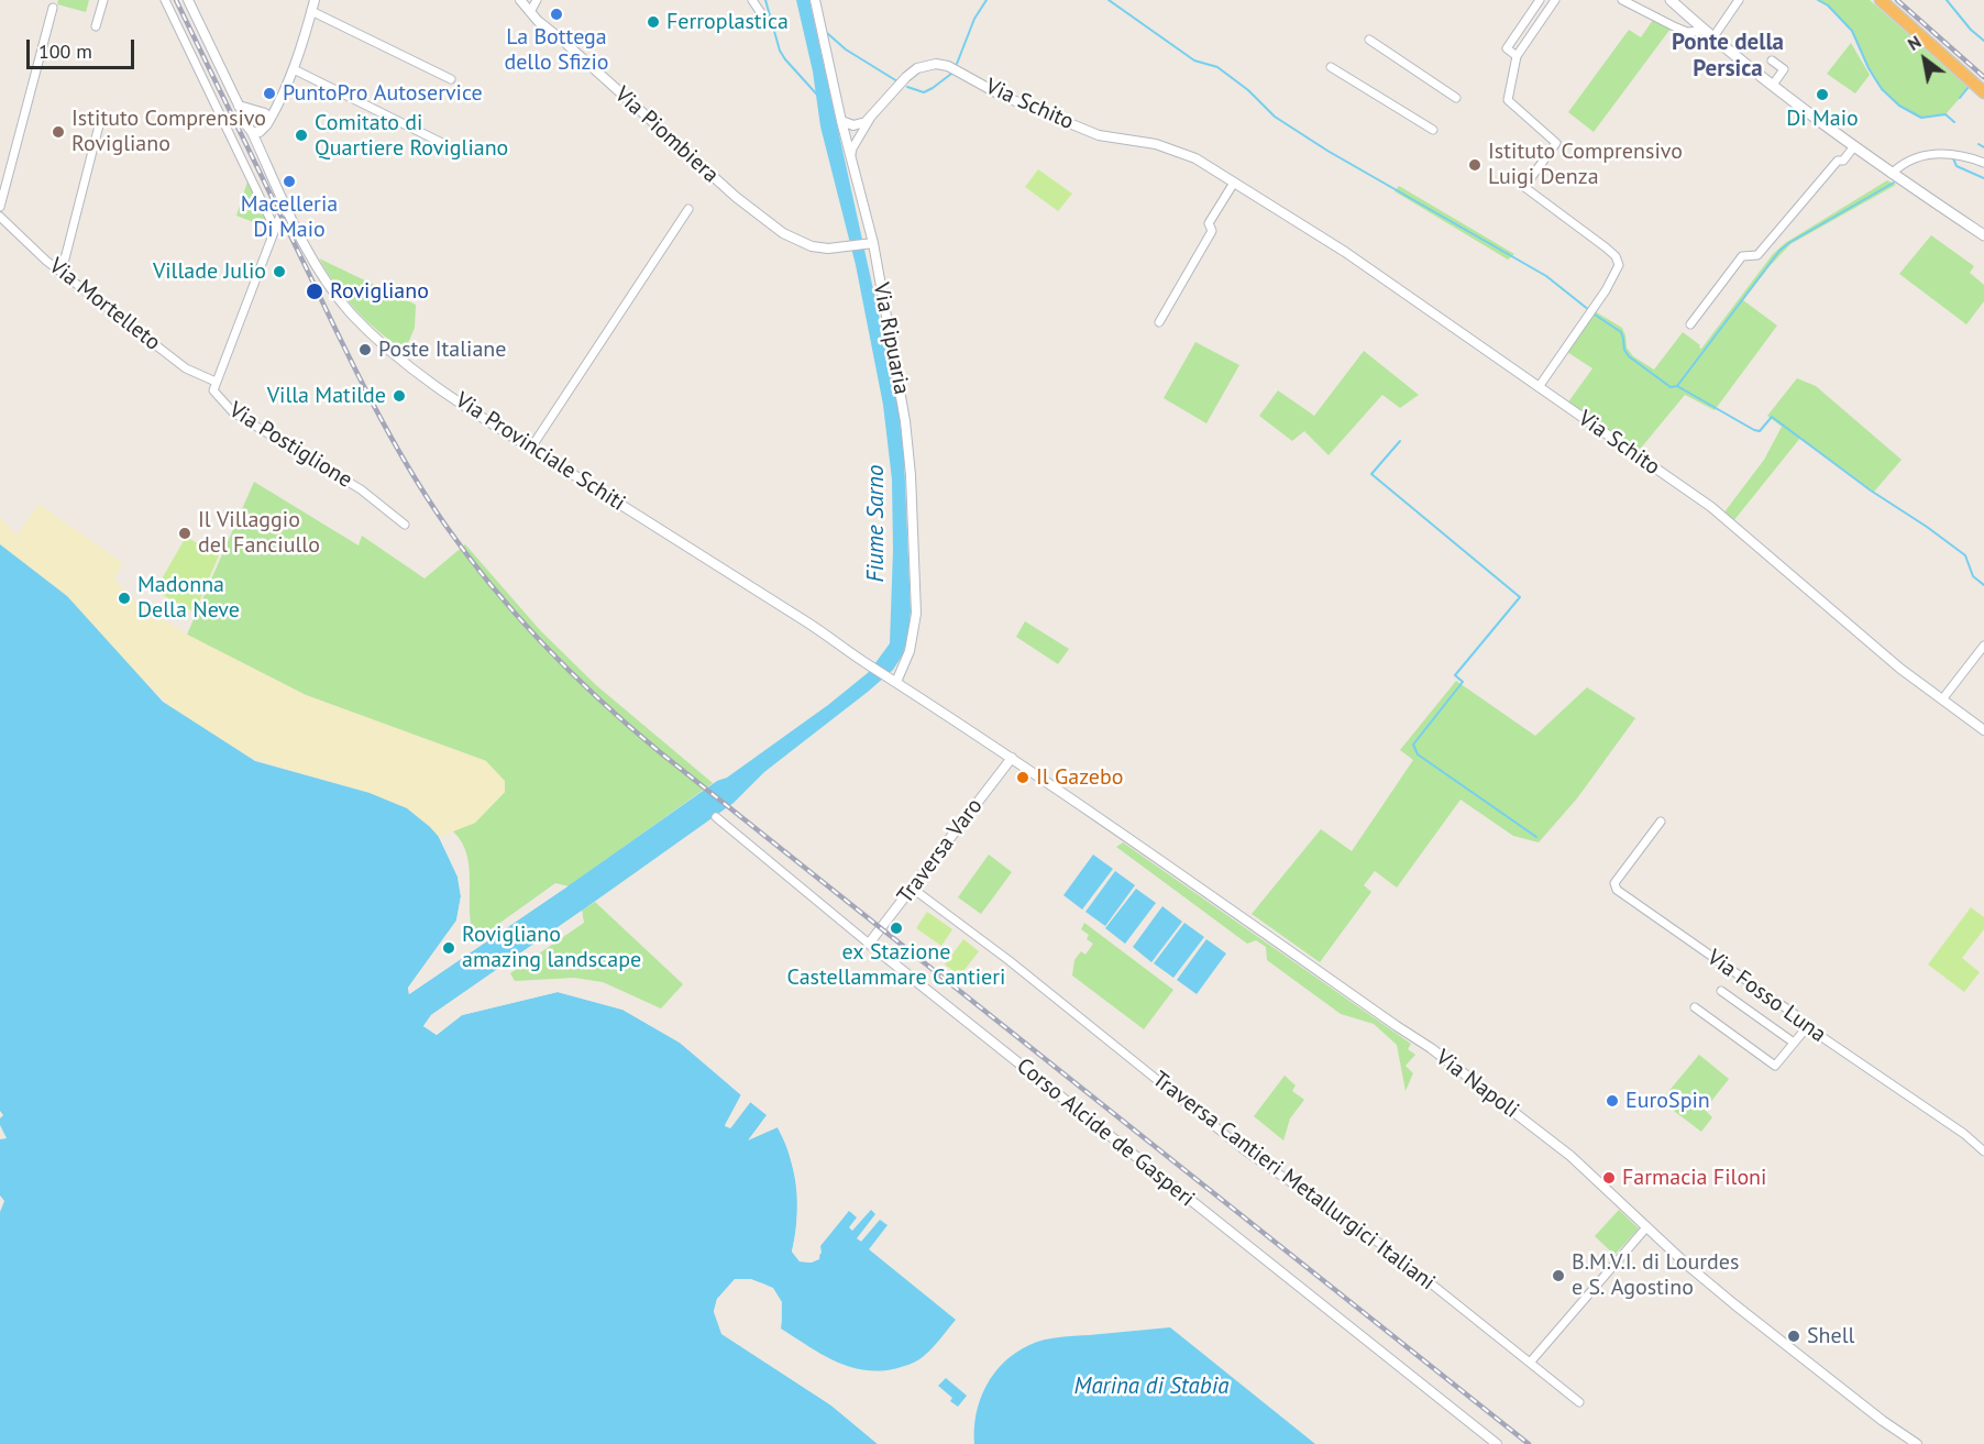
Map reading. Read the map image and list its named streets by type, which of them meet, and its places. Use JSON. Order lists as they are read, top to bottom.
{
  "streets": {
    "street": [
      "Via Schito",
      "Via Piombiera",
      "Via Mortelleto",
      "Via Ripuaria",
      "Via Postiglione",
      "Via Provinciale Schiti",
      "Traversa Varo",
      "Via Fosso Luna",
      "Via Napoli",
      "Corso Alcide de Gasperi",
      "Traversa Cantieri Metallurgici Italiani"
    ]
  },
  "crossings": [
    ["Via Piombiera", "Via Ripuaria"],
    ["Via Mortelleto", "Via Postiglione"],
    ["Via Ripuaria", "Via Provinciale Schiti"],
    ["Via Ripuaria", "Via Napoli"],
    ["Via Postiglione", "Via Provinciale Schiti"],
    ["Via Provinciale Schiti", "Via Napoli"],
    ["Traversa Varo", "Via Napoli"],
    ["Traversa Varo", "Corso Alcide de Gasperi"],
    ["Traversa Varo", "Traversa Cantieri Metallurgici Italiani"]
  ],
  "districts": ["Ponte della Persica"],
  "water": ["Fiume Sarno", "Marina di Stabia"],
  "places": [
    "La Bottega dello Sfizio",
    "Ferroplastica",
    "PuntoPro Autoservice",
    "Di Maio",
    "Istituto Comprensivo Rovigliano",
    "Comitato di Quartiere Rovigliano",
    "Istituto Comprensivo Luigi Denza",
    "Macelleria Di Maio",
    "Villade Julio",
    "Rovigliano",
    "Poste Italiane",
    "Villa Matilde",
    "Il Villaggio del Fanciullo",
    "Madonna Della Neve",
    "Il Gazebo",
    "ex Stazione Castellammare Cantieri",
    "Rovigliano amazing landscape",
    "EuroSpin",
    "Farmacia Filoni",
    "B.M.V.I. di Lourdes e S. Agostino",
    "Shell"
  ],
  "scale_bar": "100 m",
  "north": "top left"
}
